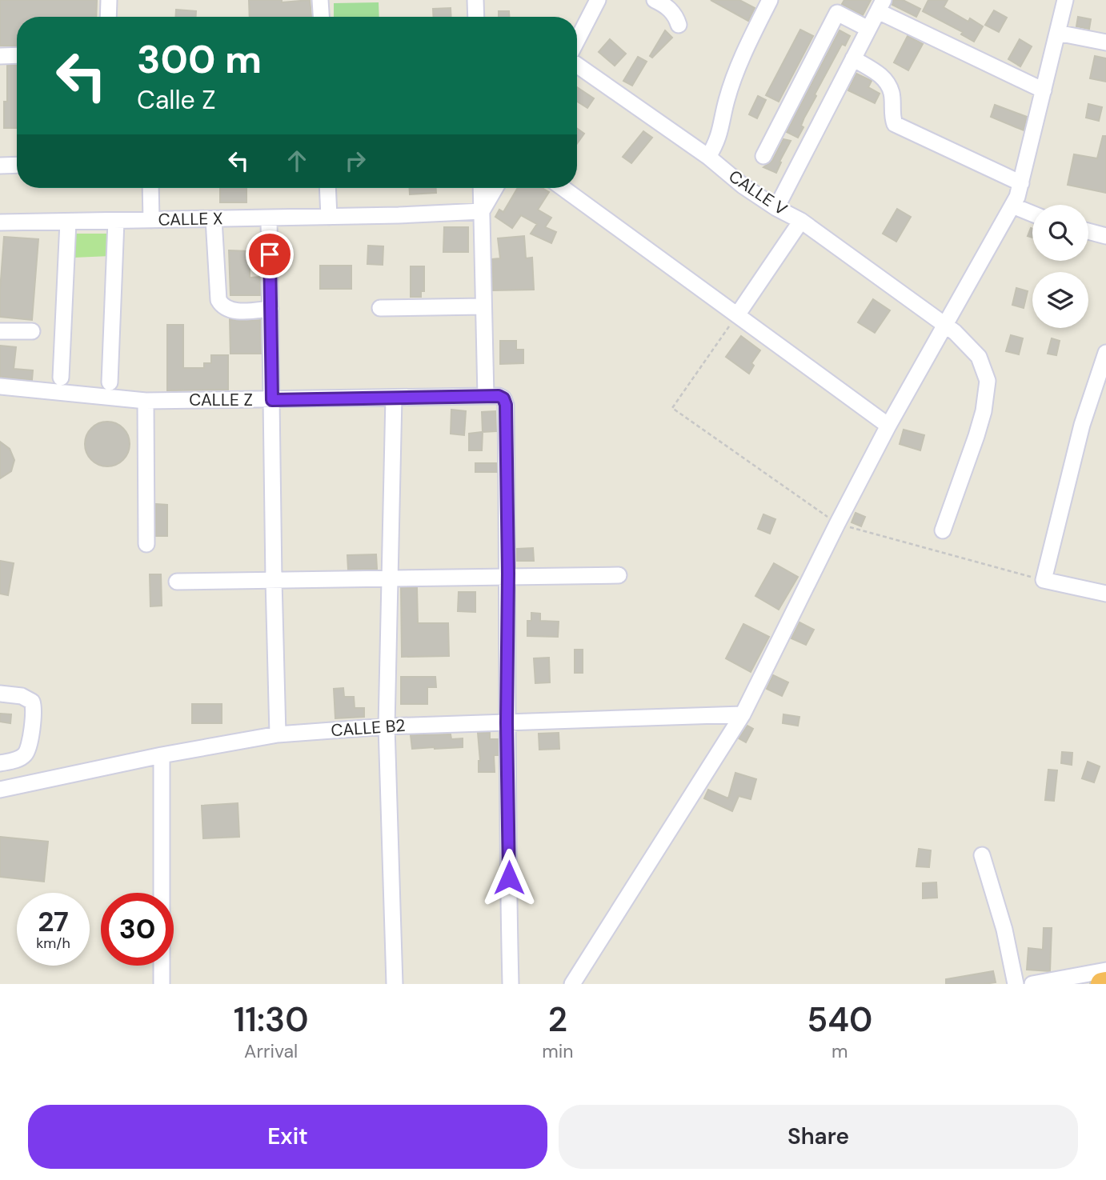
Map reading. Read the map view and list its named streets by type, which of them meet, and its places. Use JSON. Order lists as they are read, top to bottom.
{
  "streets": {
    "street": [
      "CALLE V",
      "CALLE X",
      "CALLE Z",
      "CALLE B2"
    ]
  },
  "page": {
    "turn": ["300 m", "Calle Z"],
    "speed": "27 km/h",
    "limit": "30",
    "eta": [
      "11:30",
      "Arrival",
      "2",
      "min",
      "540",
      "m"
    ],
    "buttons": ["Exit", "Share"]
  }
}
